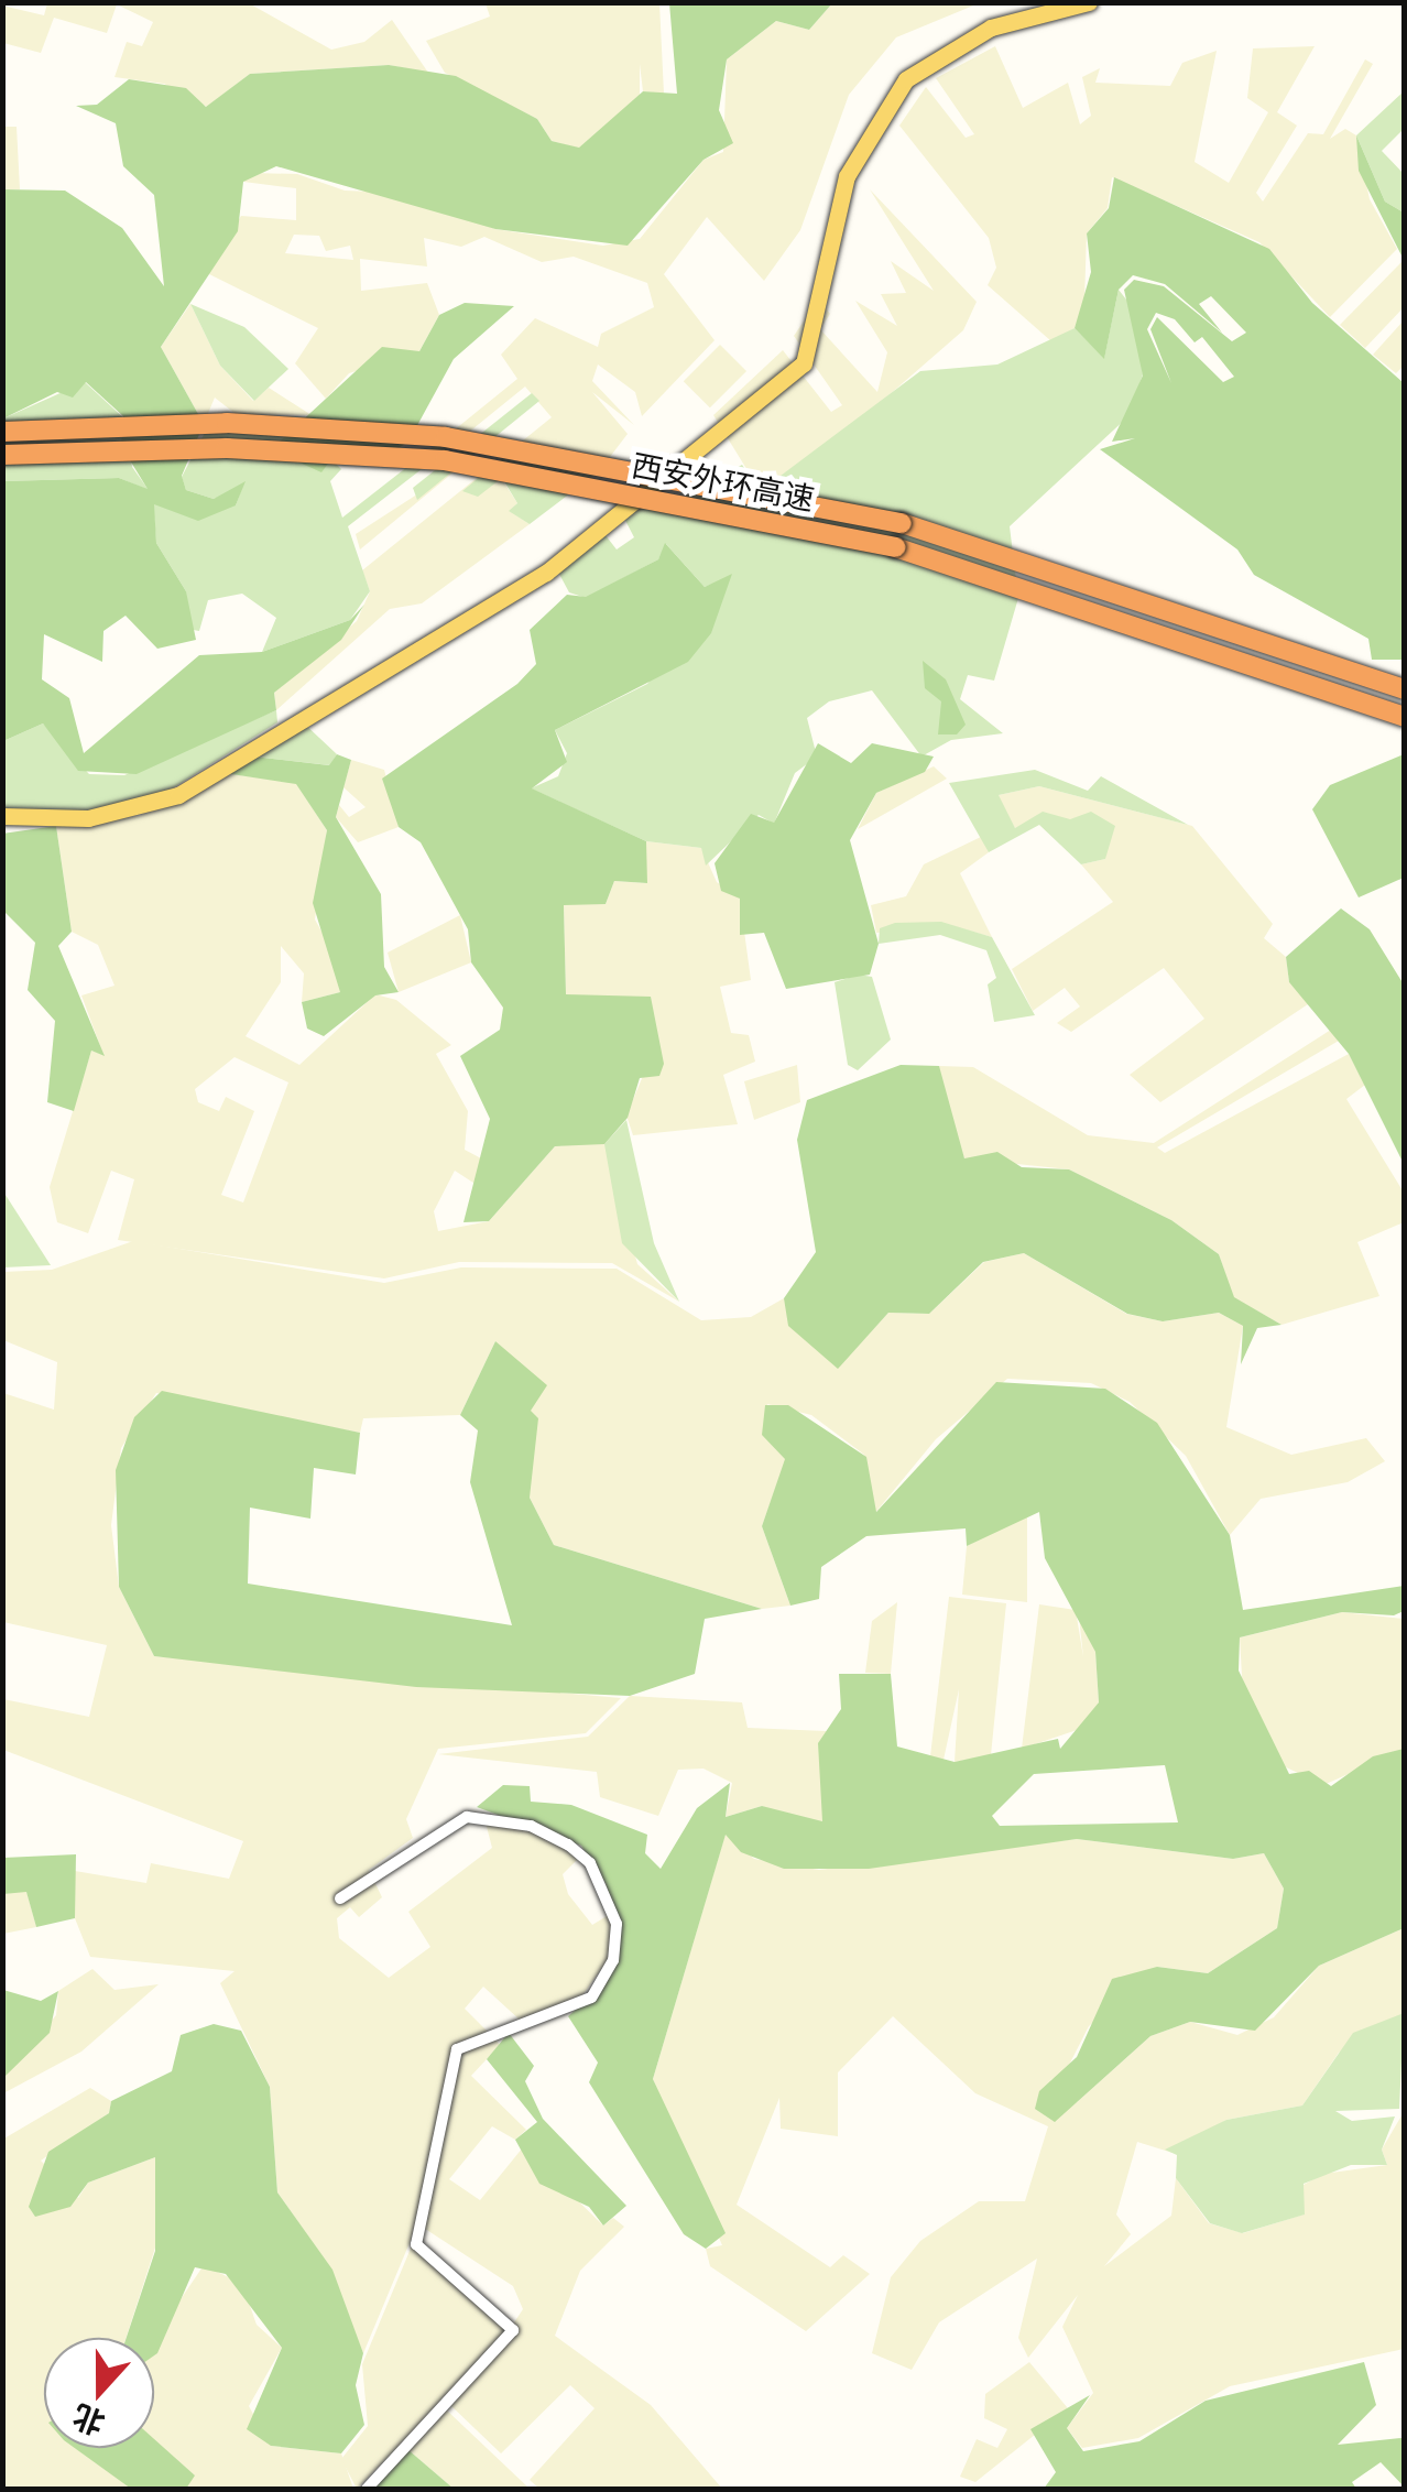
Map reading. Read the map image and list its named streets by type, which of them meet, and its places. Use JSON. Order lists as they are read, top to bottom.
{
  "streets": {
    "highway": ["西安外环高速"]
  },
  "north": "bottom"
}
